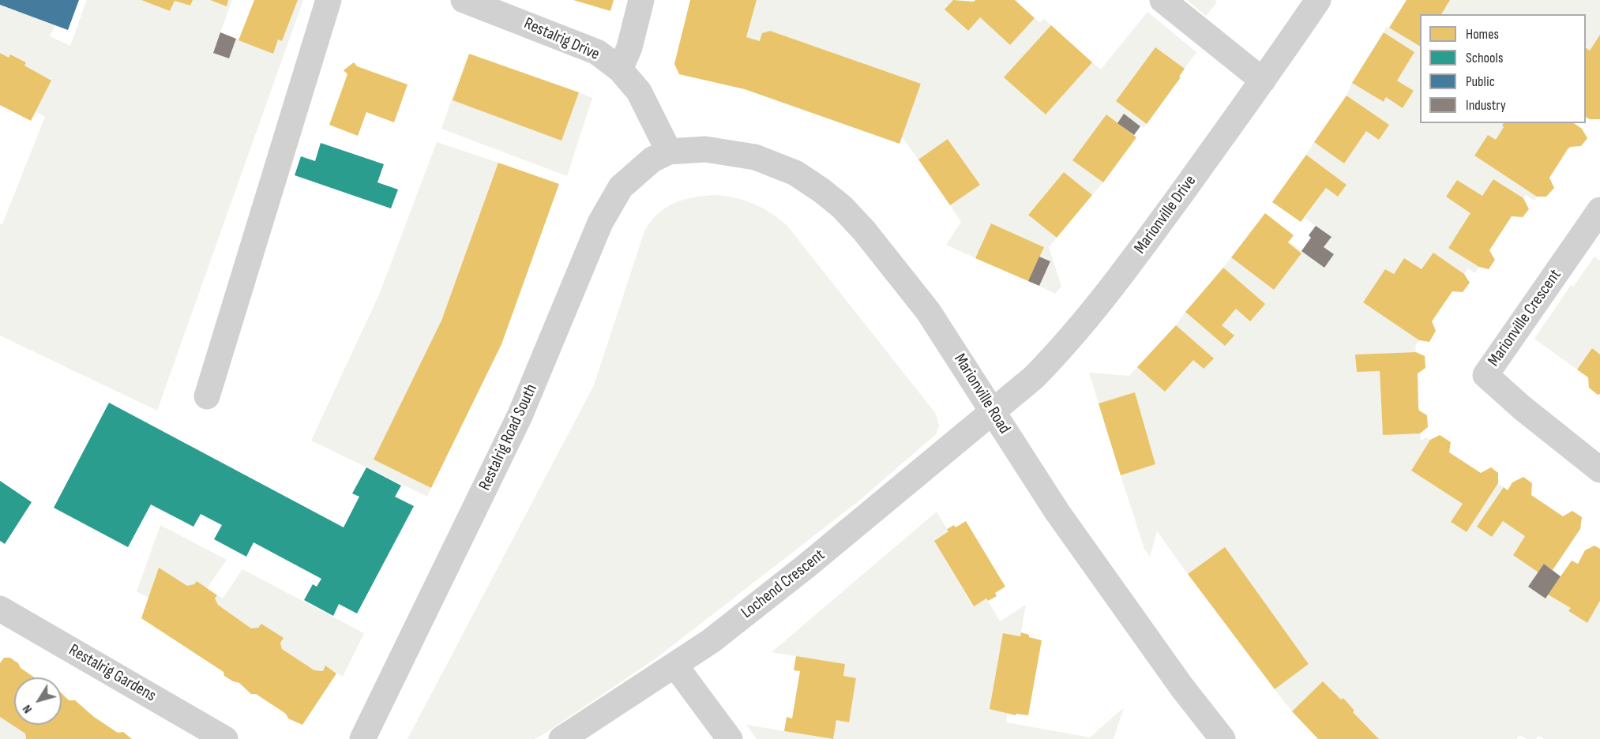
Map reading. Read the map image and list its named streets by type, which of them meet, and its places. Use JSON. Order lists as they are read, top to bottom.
{
  "streets": {
    "street": [
      "Restalrig Drive",
      "Marionville Drive",
      "Marionville Crescent",
      "Marionville Road",
      "Restalrig Road South",
      "Lochend Crescent",
      "Restalrig Gardens"
    ]
  },
  "crossings": [
    ["Restalrig Drive", "Marionville Road"],
    ["Restalrig Drive", "Restalrig Road South"],
    ["Marionville Drive", "Marionville Road"],
    ["Marionville Drive", "Lochend Crescent"],
    ["Marionville Road", "Restalrig Road South"],
    ["Marionville Road", "Lochend Crescent"]
  ],
  "legend": [
    "Homes",
    "Schools",
    "Public",
    "Industry"
  ],
  "north": "bottom left"
}
